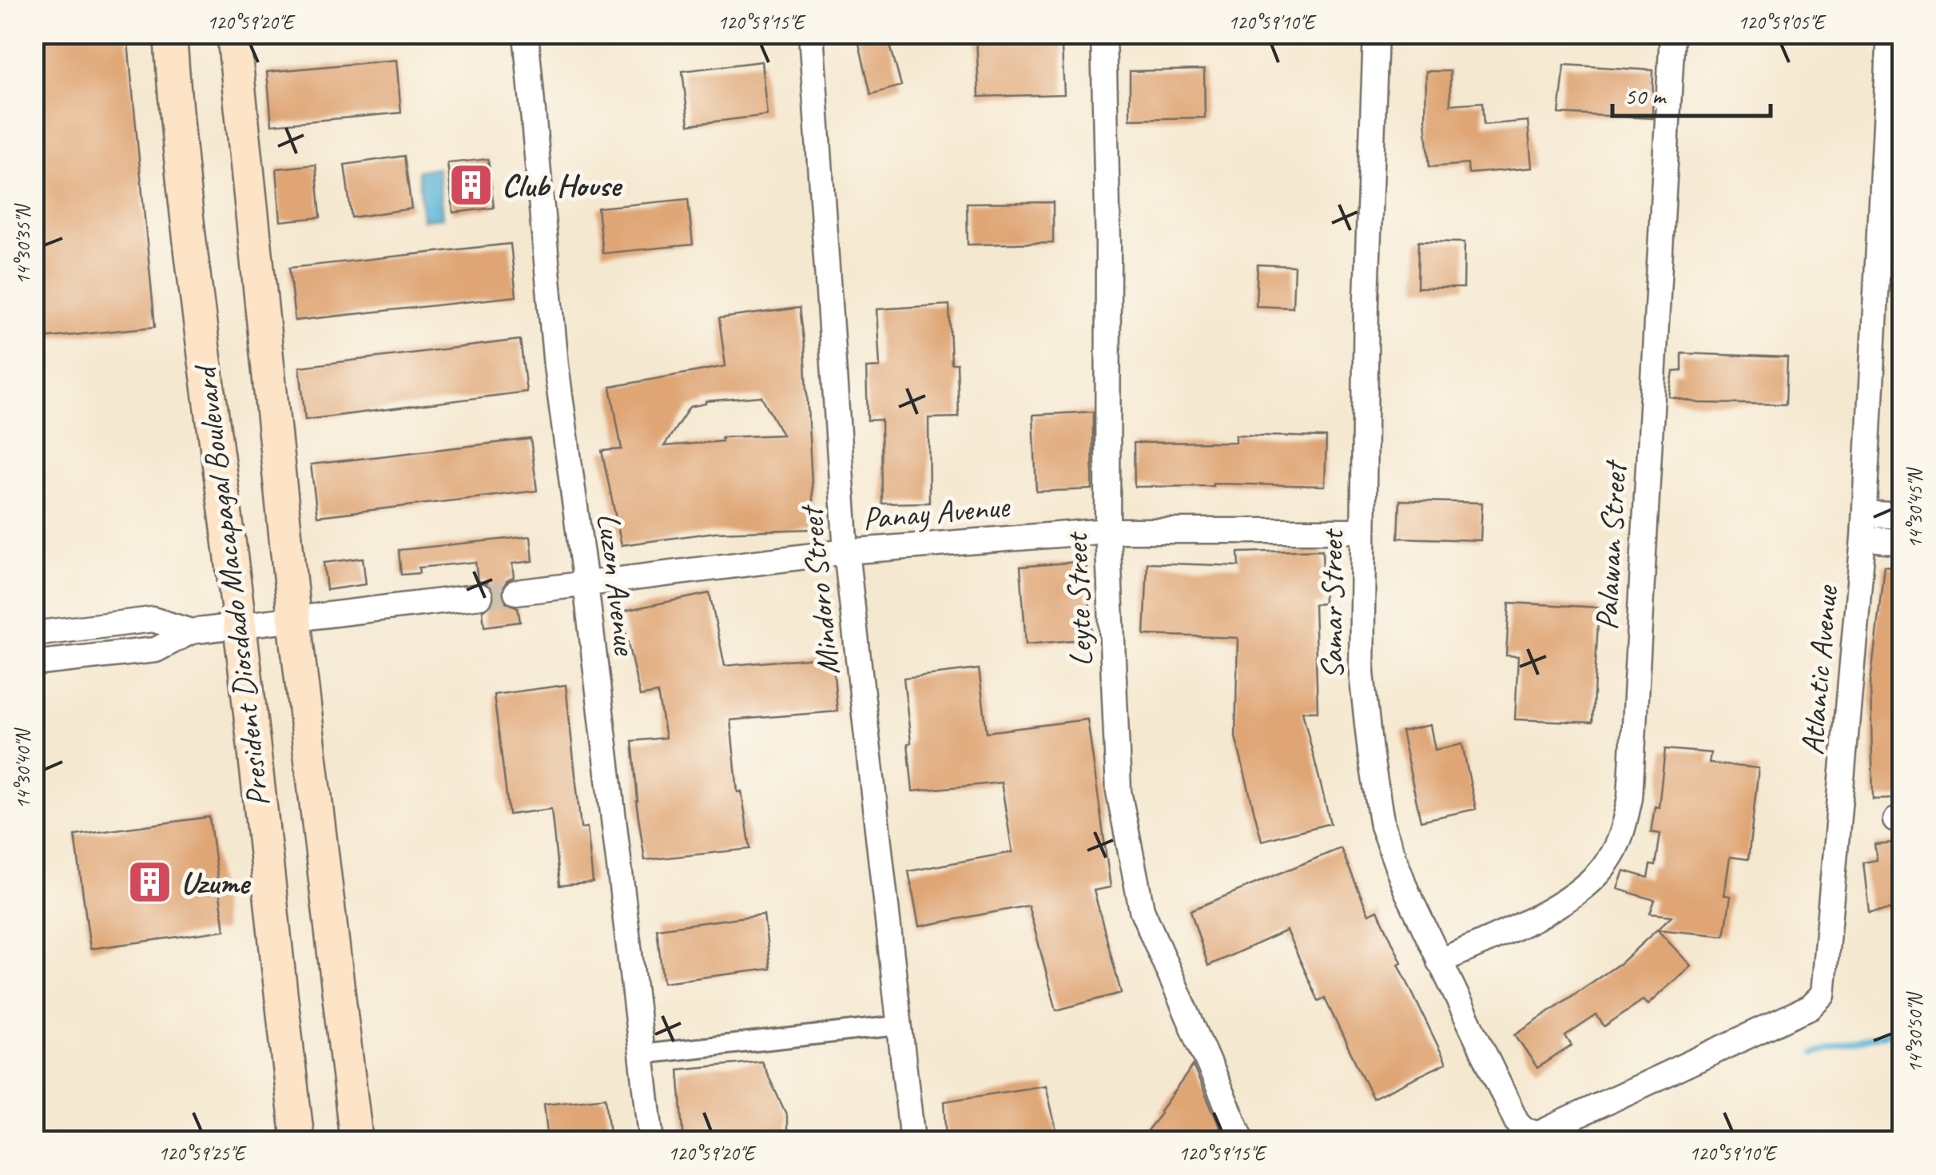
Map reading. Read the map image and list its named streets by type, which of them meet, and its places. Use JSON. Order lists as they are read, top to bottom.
{
  "streets": {
    "main road": ["President Diosdado Macapagal Boulevard"],
    "street": [
      "Panay Avenue",
      "Palawan Street",
      "Luzon Avenue",
      "Mindoro Street",
      "Leyte Street",
      "Samar Street",
      "Atlantic Avenue"
    ]
  },
  "crossings": [
    ["Panay Avenue", "Luzon Avenue"],
    ["Panay Avenue", "Mindoro Street"],
    ["Panay Avenue", "Leyte Street"],
    ["Panay Avenue", "Samar Street"],
    ["Palawan Street", "Samar Street"],
    ["Samar Street", "Atlantic Avenue"]
  ],
  "places": {
    "building": ["Club House", "Uzume"]
  },
  "scale_bar": "50 m",
  "coordinates": [
    "120°59'20\"E",
    "120°59'15\"E",
    "120°59'10\"E",
    "120°59'05\"E",
    "14°30'35\"N",
    "14°30'45\"N",
    "14°30'40\"N",
    "14°30'50\"N",
    "120°59'25\"E"
  ]
}
